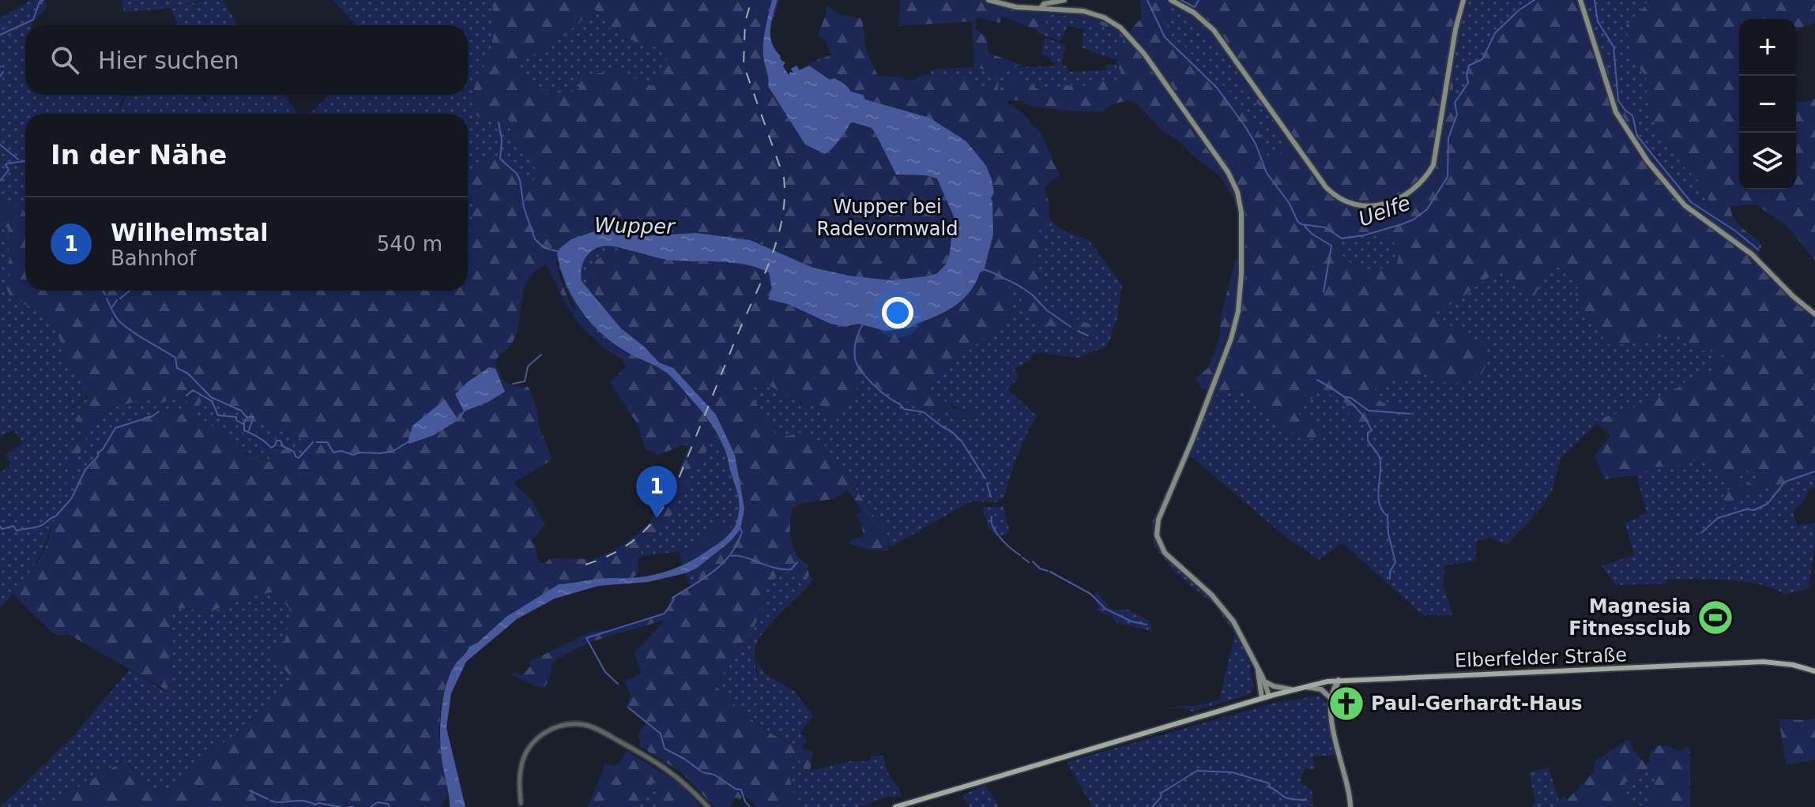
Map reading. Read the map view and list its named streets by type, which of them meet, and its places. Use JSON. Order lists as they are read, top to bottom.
{
  "streets": {
    "main road": ["Elberfelder Straße"]
  },
  "water": ["Uelfe", "Wupper"],
  "parks": ["Wupper bei Radevormwald"],
  "places": {
    "sports": ["Magnesia Fitnessclub"],
    "church": ["Paul-Gerhardt-Haus"]
  },
  "page": {
    "map_buttons": ["+", "−"],
    "search": "Hier suchen",
    "heading": "In der Nähe",
    "list": [
      {
        "mark": "1",
        "name": "Wilhelmstal",
        "note": "Bahnhof",
        "value": "540 m"
      }
    ],
    "pins": "1"
  }
}
